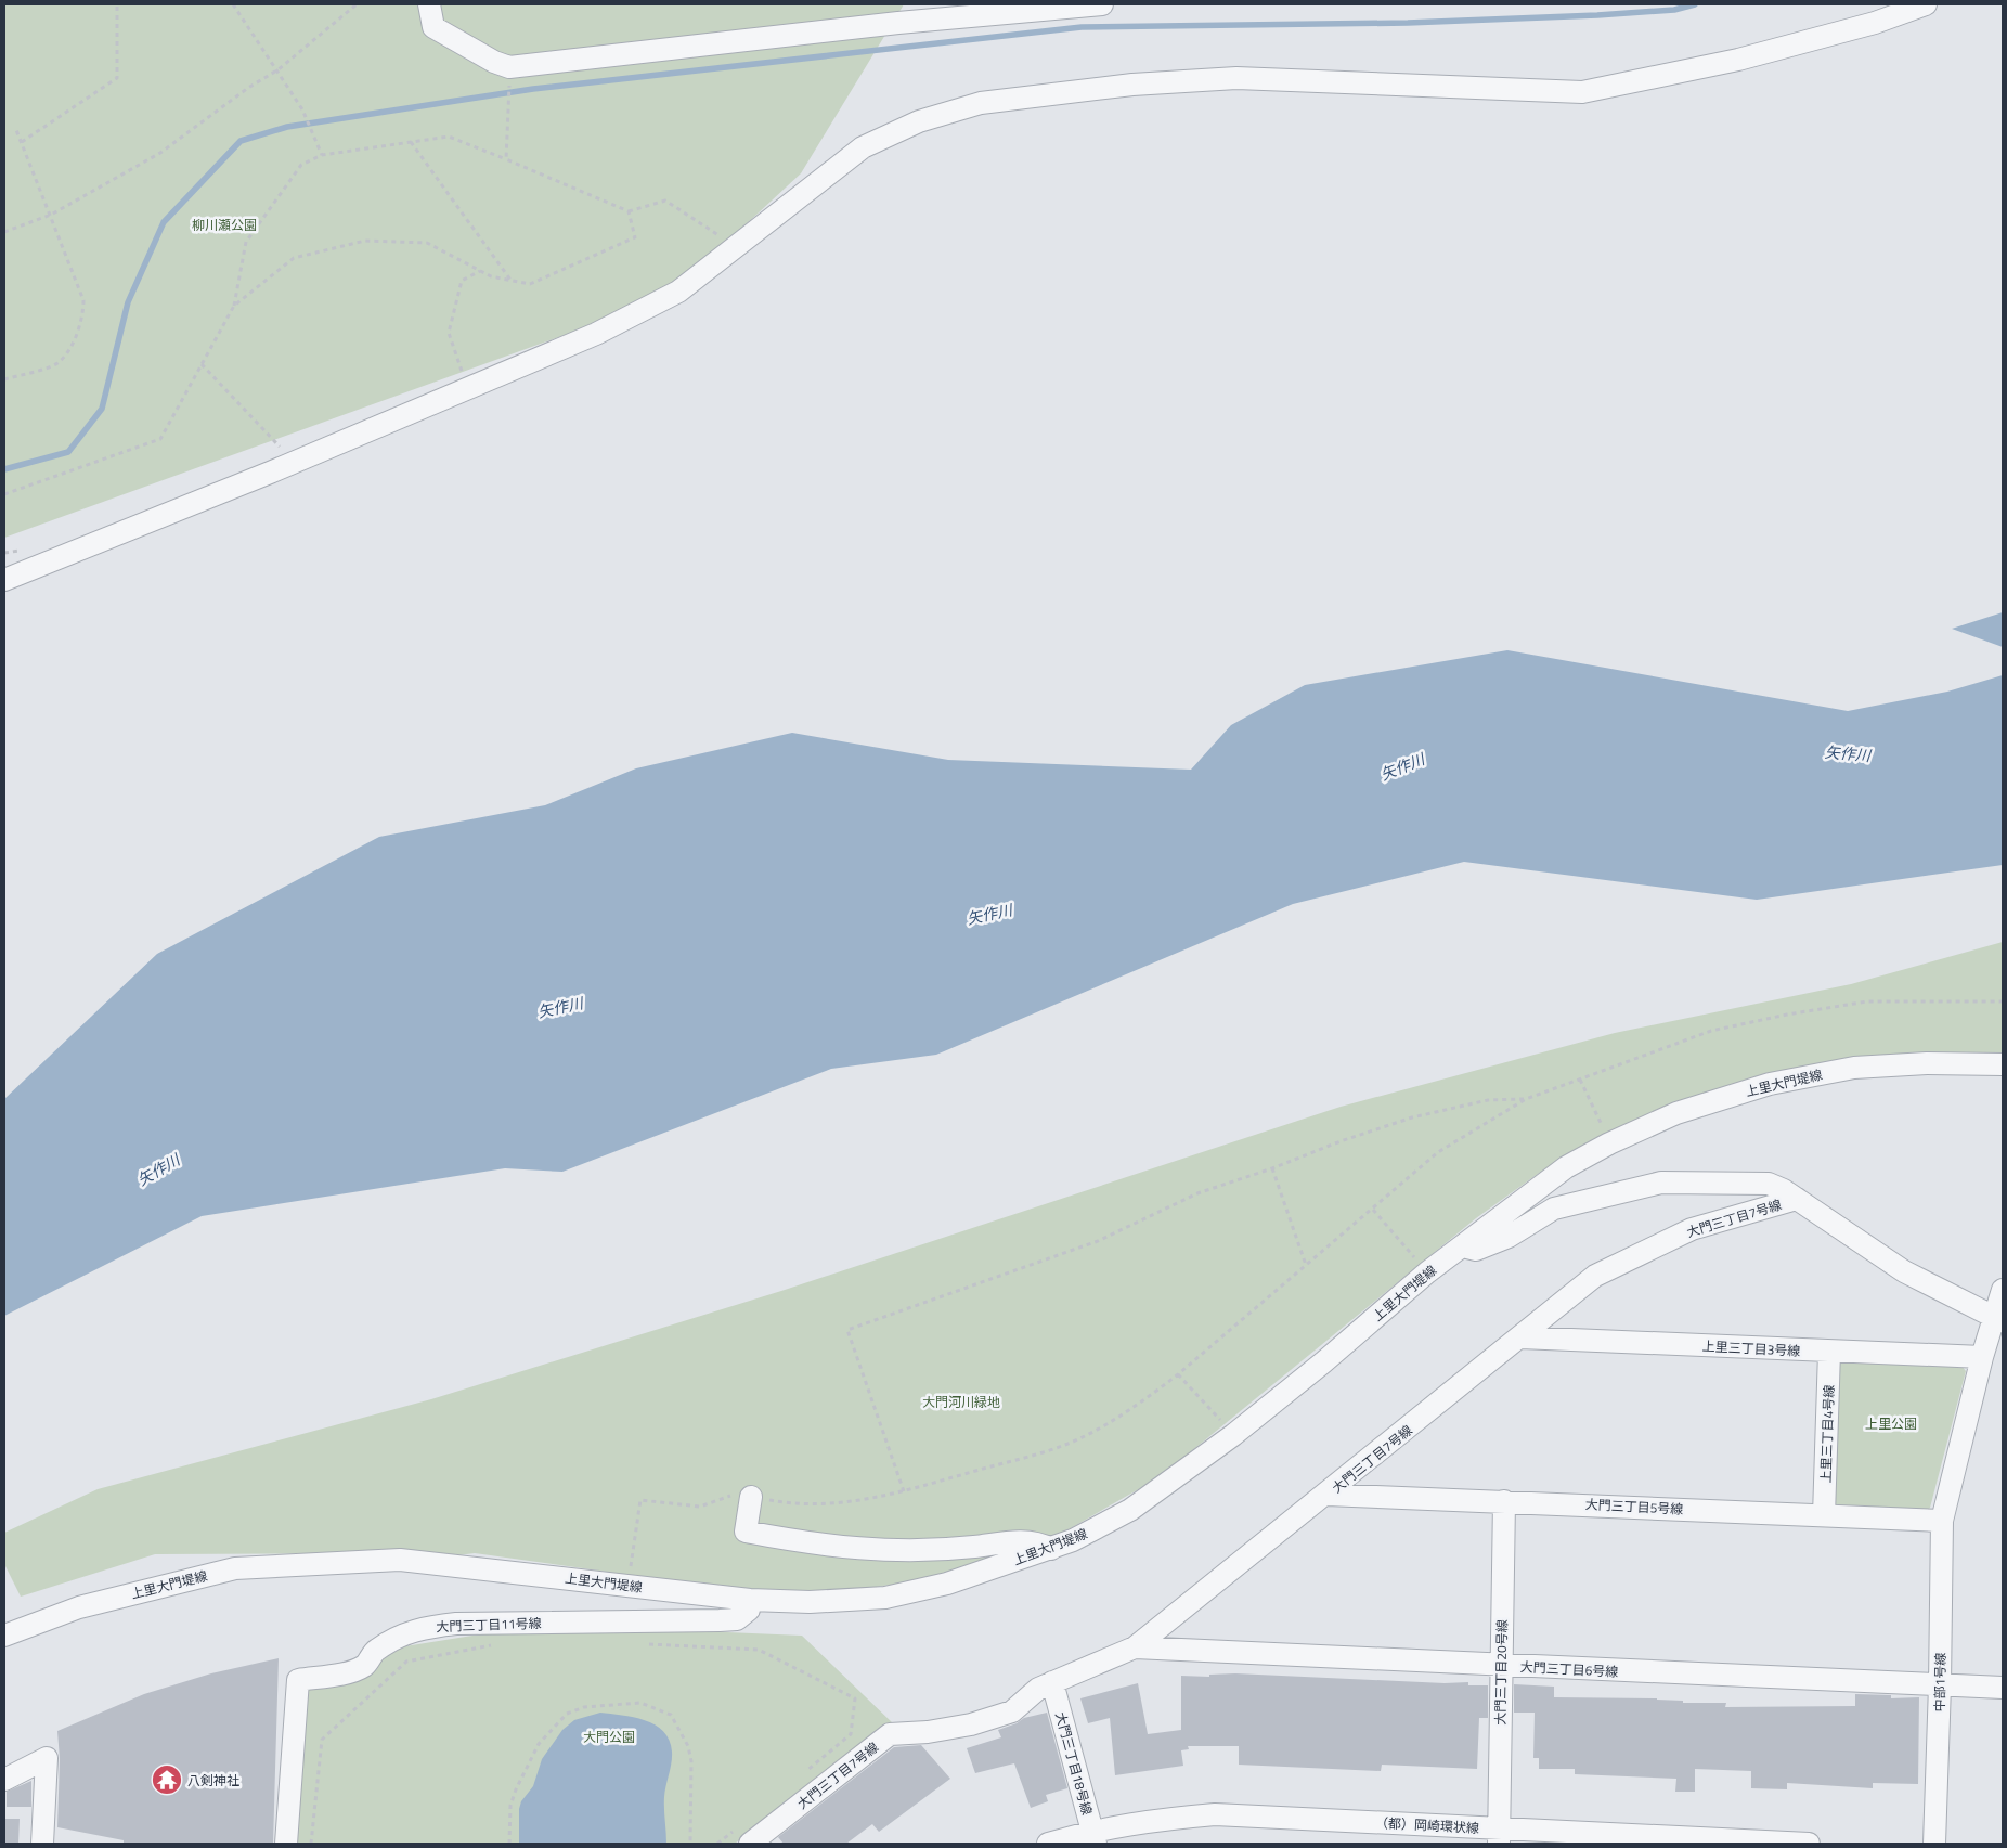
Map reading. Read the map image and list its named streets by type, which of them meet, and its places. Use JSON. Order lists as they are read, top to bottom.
{
  "streets": {
    "street": [
      "上里大門堤線",
      "大門三丁目7号線",
      "上里三丁目3号線",
      "上里三丁目4号線",
      "大門三丁目5号線",
      "大門三丁目11号線",
      "大門三丁目6号線",
      "大門三丁目20号線",
      "中部1号線",
      "大門三丁目18号線",
      "（都）岡崎環状線"
    ]
  },
  "crossings": [
    ["上里大門堤線", "大門三丁目11号線"],
    ["大門三丁目7号線", "上里三丁目3号線"],
    ["大門三丁目7号線", "大門三丁目5号線"],
    ["大門三丁目7号線", "大門三丁目6号線"],
    ["大門三丁目7号線", "中部1号線"],
    ["大門三丁目7号線", "大門三丁目18号線"],
    ["上里三丁目3号線", "上里三丁目4号線"],
    ["上里三丁目3号線", "中部1号線"],
    ["上里三丁目4号線", "大門三丁目5号線"],
    ["大門三丁目5号線", "大門三丁目20号線"],
    ["大門三丁目5号線", "中部1号線"],
    ["大門三丁目6号線", "大門三丁目20号線"],
    ["大門三丁目6号線", "中部1号線"],
    ["大門三丁目20号線", "（都）岡崎環状線"],
    ["大門三丁目18号線", "（都）岡崎環状線"]
  ],
  "water": ["矢作川"],
  "parks": [
    "柳川瀬公園",
    "大門河川緑地",
    "上里公園",
    "大門公園"
  ],
  "places": {
    "temple": ["八剣神社"]
  }
}
